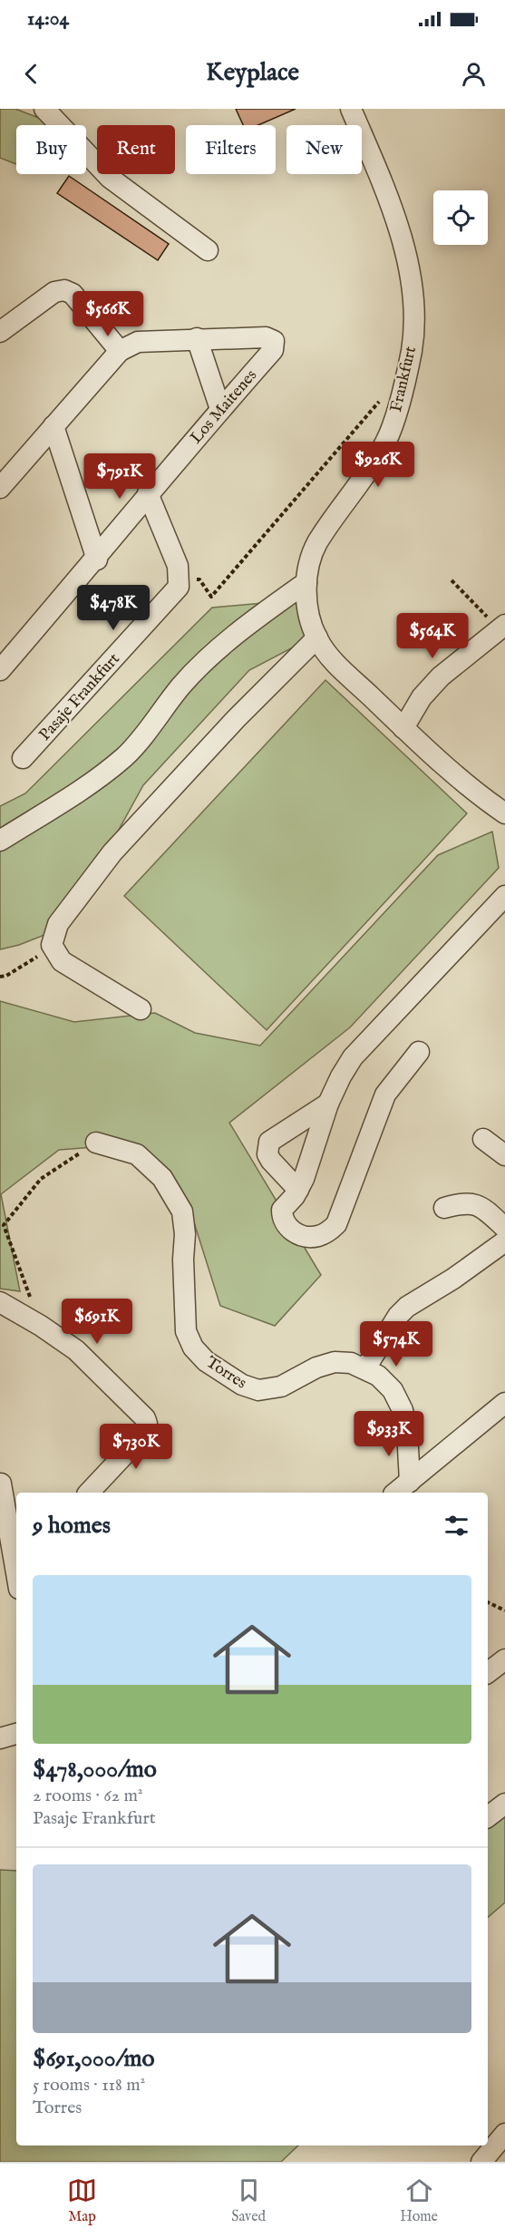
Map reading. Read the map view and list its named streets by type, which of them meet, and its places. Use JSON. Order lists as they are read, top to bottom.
{
  "streets": {
    "street": [
      "Frankfurt",
      "Los Maitenes",
      "Pasaje Frankfurt",
      "Torres"
    ]
  },
  "page": {
    "status": "14:04",
    "header": "Keyplace",
    "chip": [
      "Buy",
      "Rent",
      "Filters",
      "New"
    ],
    "price": [
      "$566K",
      "$926K",
      "$791K",
      "$478K",
      "$564K",
      "$691K",
      "$574K",
      "$933K",
      "$730K"
    ],
    "heading": "9 homes",
    "list": [
      {
        "name": "$478,000/mo",
        "note": "2 rooms · 62 m² · Pasaje Frankfurt"
      },
      {
        "name": "$691,000/mo",
        "note": "5 rooms · 118 m² · Torres"
      }
    ],
    "tabs": ["Map", "Saved", "Home"]
  }
}
